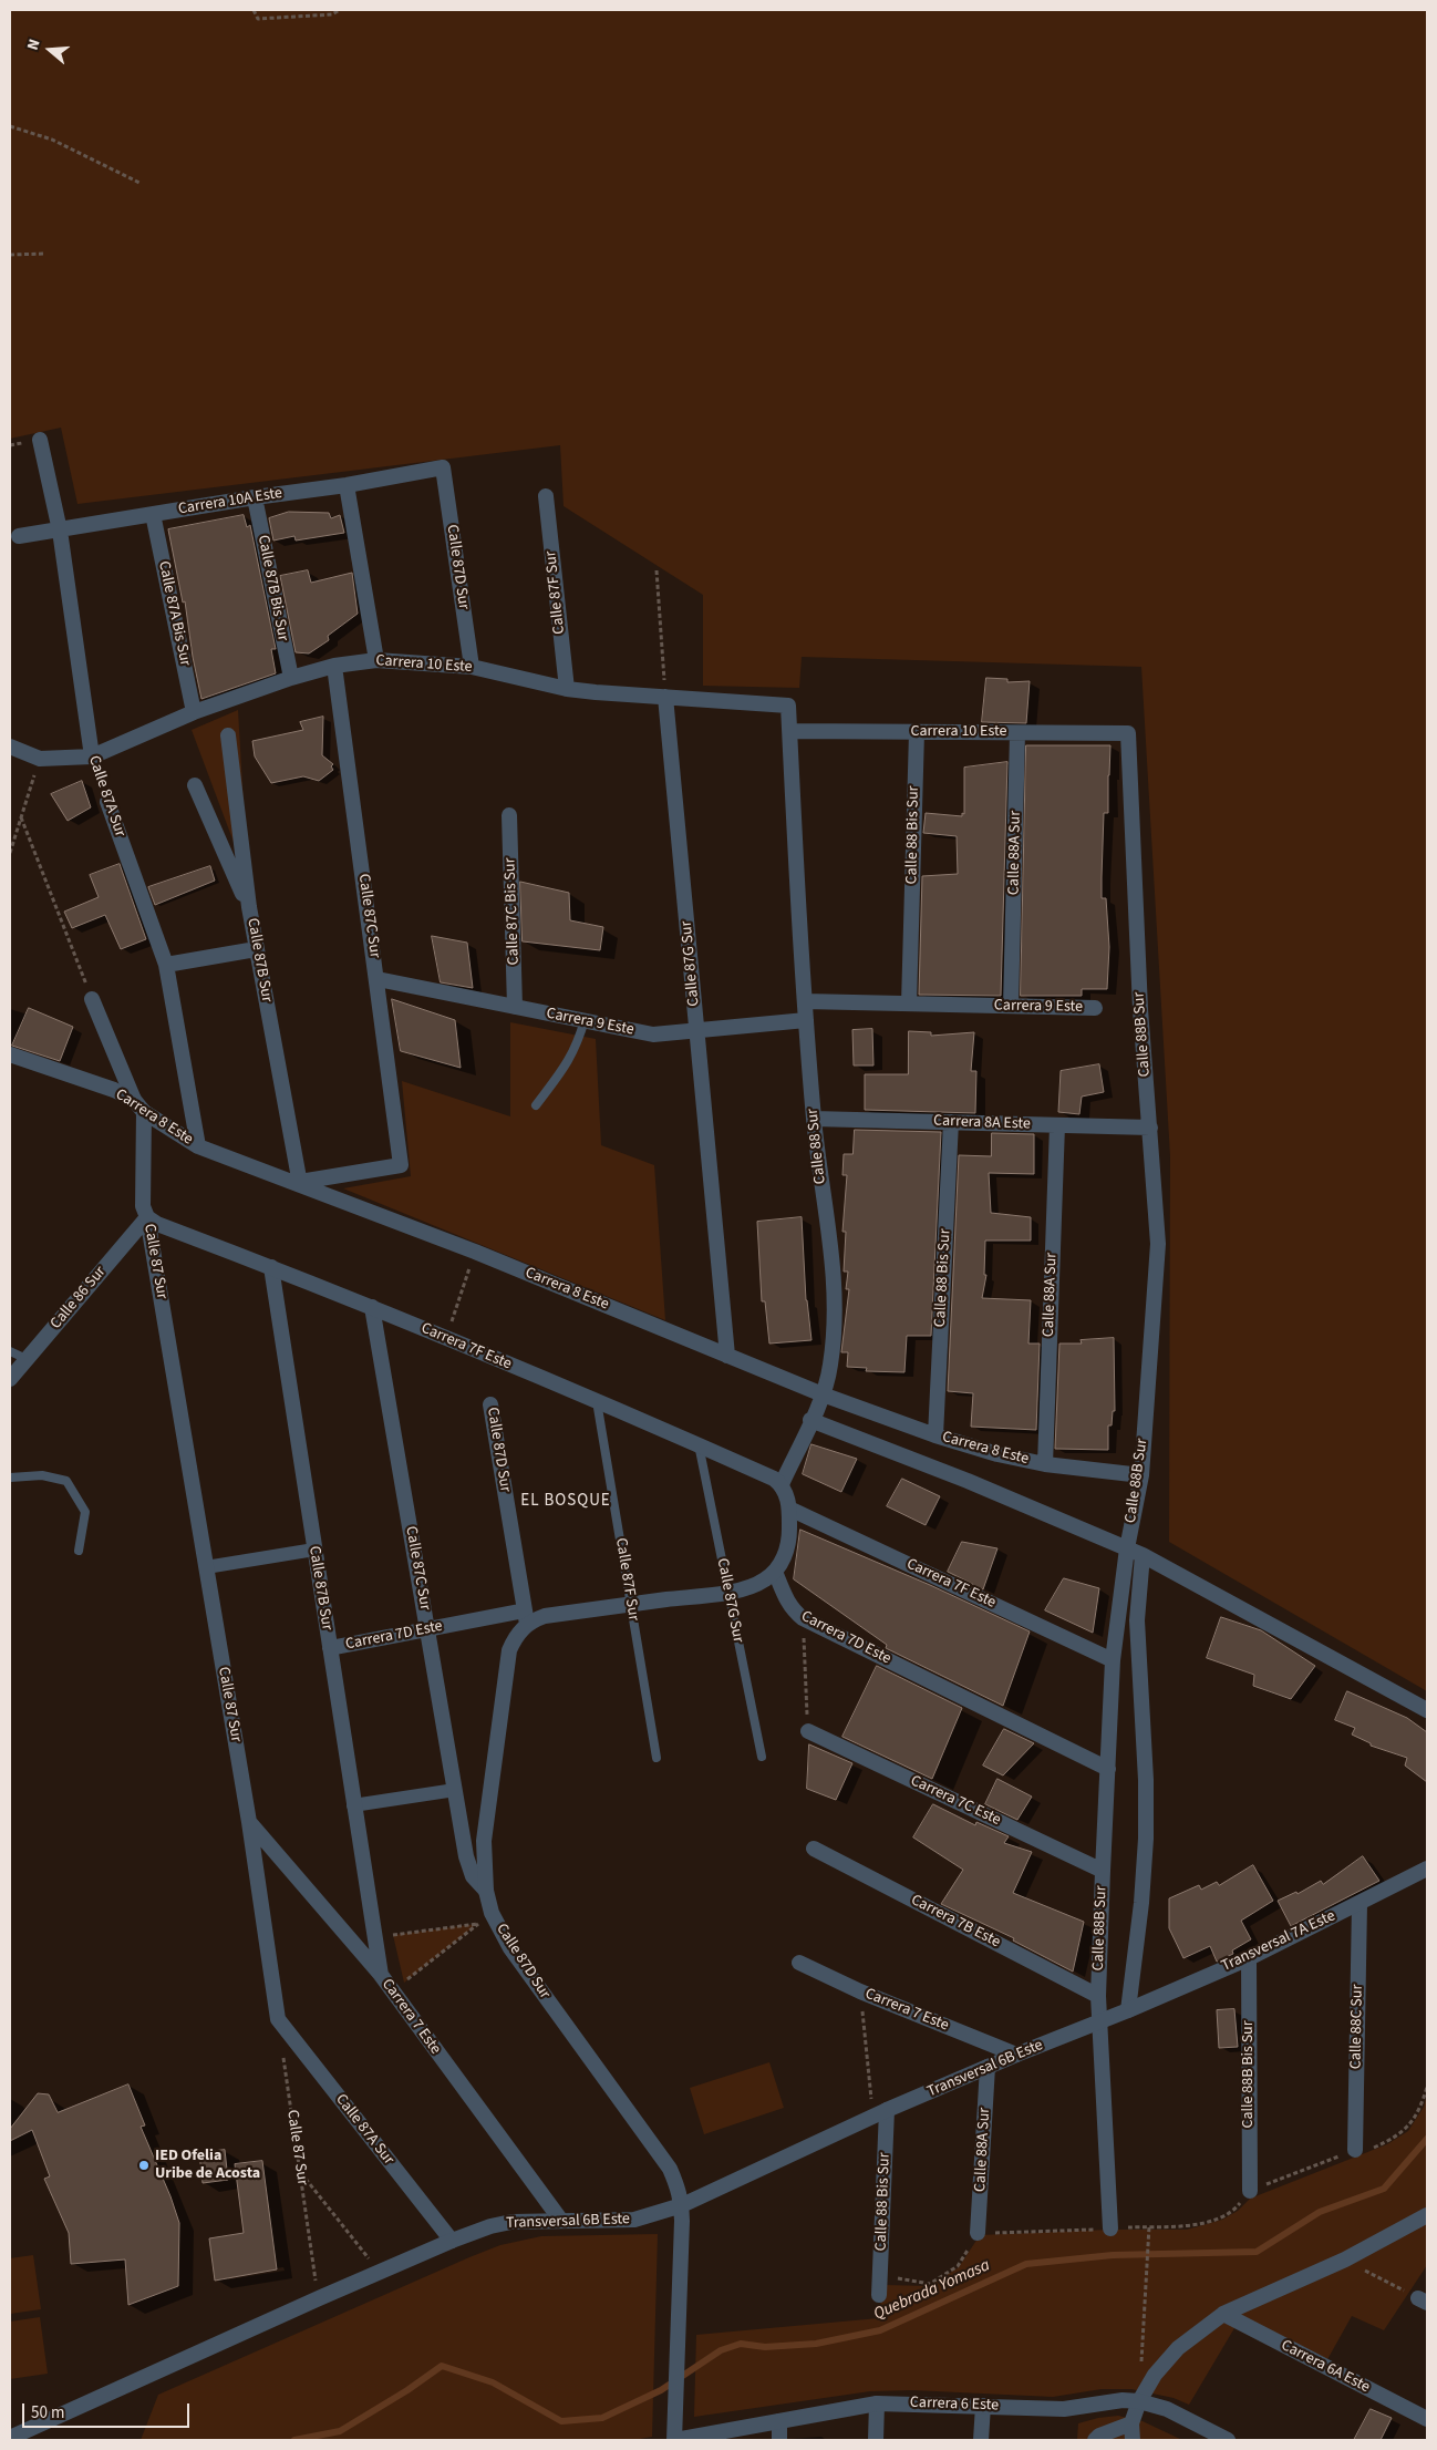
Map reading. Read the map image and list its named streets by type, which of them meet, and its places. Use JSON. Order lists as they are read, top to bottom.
{
  "streets": {
    "street": [
      "Carrera 10A Este",
      "Calle 87D Sur",
      "Calle 87B Bis Sur",
      "Calle 87F Sur",
      "Calle 87A Bis Sur",
      "Carrera 10 Este",
      "Calle 87A Sur",
      "Calle 88 Bis Sur",
      "Calle 88A Sur",
      "Calle 87C Bis Sur",
      "Calle 87C Sur",
      "Calle 87B Sur",
      "Calle 87G Sur",
      "Carrera 9 Este",
      "Calle 88B Sur",
      "Carrera 8 Este",
      "Carrera 8A Este",
      "Calle 88 Sur",
      "Calle 87 Sur",
      "Calle 86 Sur",
      "Carrera 7F Este",
      "Carrera 7D Este",
      "Carrera 7C Este",
      "Carrera 7B Este",
      "Transversal 7A Este",
      "Carrera 7 Este",
      "Calle 88C Sur",
      "Transversal 6B Este",
      "Calle 88B Bis Sur",
      "Carrera 6A Este",
      "Carrera 6 Este"
    ]
  },
  "crossings": [
    ["Carrera 10A Este", "Calle 87D Sur"],
    ["Carrera 10A Este", "Calle 87B Bis Sur"],
    ["Carrera 10A Este", "Calle 87A Bis Sur"],
    ["Carrera 10A Este", "Calle 87A Sur"],
    ["Calle 87D Sur", "Carrera 10 Este"],
    ["Calle 87D Sur", "Calle 87C Sur"],
    ["Calle 87D Sur", "Carrera 7D Este"],
    ["Calle 87D Sur", "Transversal 6B Este"],
    ["Calle 87D Sur", "Carrera 6 Este"],
    ["Calle 87B Bis Sur", "Carrera 10 Este"],
    ["Calle 87F Sur", "Carrera 10 Este"],
    ["Calle 87F Sur", "Carrera 7F Este"],
    ["Calle 87F Sur", "Carrera 7D Este"],
    ["Calle 87A Bis Sur", "Carrera 10 Este"],
    ["Carrera 10 Este", "Calle 87A Sur"],
    ["Carrera 10 Este", "Calle 88 Bis Sur"],
    ["Carrera 10 Este", "Calle 88A Sur"],
    ["Carrera 10 Este", "Calle 87C Sur"],
    ["Carrera 10 Este", "Calle 87G Sur"],
    ["Carrera 10 Este", "Calle 88B Sur"],
    ["Carrera 10 Este", "Calle 88 Sur"],
    ["Calle 87A Sur", "Carrera 8 Este"],
    ["Calle 87A Sur", "Calle 87 Sur"],
    ["Calle 87A Sur", "Transversal 6B Este"],
    ["Calle 88 Bis Sur", "Carrera 9 Este"],
    ["Calle 88 Bis Sur", "Carrera 8 Este"],
    ["Calle 88 Bis Sur", "Carrera 8A Este"],
    ["Calle 88 Bis Sur", "Transversal 6B Este"],
    ["Calle 88A Sur", "Carrera 9 Este"],
    ["Calle 88A Sur", "Carrera 8 Este"],
    ["Calle 88A Sur", "Carrera 8A Este"],
    ["Calle 88A Sur", "Transversal 6B Este"],
    ["Calle 87C Bis Sur", "Carrera 9 Este"],
    ["Calle 87C Sur", "Calle 87B Sur"],
    ["Calle 87C Sur", "Carrera 9 Este"],
    ["Calle 87C Sur", "Carrera 8 Este"],
    ["Calle 87C Sur", "Carrera 7F Este"],
    ["Calle 87C Sur", "Carrera 7D Este"],
    ["Calle 87B Sur", "Carrera 8 Este"],
    ["Calle 87B Sur", "Carrera 7F Este"],
    ["Calle 87B Sur", "Carrera 7D Este"],
    ["Calle 87B Sur", "Carrera 7 Este"],
    ["Calle 87G Sur", "Carrera 9 Este"],
    ["Calle 87G Sur", "Carrera 8 Este"],
    ["Calle 87G Sur", "Carrera 7F Este"],
    ["Calle 87G Sur", "Carrera 7D Este"],
    ["Carrera 9 Este", "Calle 88 Sur"],
    ["Calle 88B Sur", "Carrera 8 Este"],
    ["Calle 88B Sur", "Carrera 8A Este"],
    ["Calle 88B Sur", "Carrera 7F Este"],
    ["Calle 88B Sur", "Carrera 7D Este"],
    ["Calle 88B Sur", "Carrera 7C Este"],
    ["Calle 88B Sur", "Carrera 7B Este"],
    ["Calle 88B Sur", "Transversal 6B Este"],
    ["Carrera 8 Este", "Calle 88 Sur"],
    ["Carrera 8 Este", "Calle 87 Sur"],
    ["Carrera 8A Este", "Calle 88 Sur"],
    ["Calle 88 Sur", "Carrera 7F Este"],
    ["Calle 87 Sur", "Calle 86 Sur"],
    ["Calle 87 Sur", "Carrera 7F Este"],
    ["Calle 87 Sur", "Carrera 7 Este"],
    ["Calle 87 Sur", "Transversal 6B Este"],
    ["Calle 86 Sur", "Carrera 7F Este"],
    ["Transversal 7A Este", "Calle 88C Sur"],
    ["Transversal 7A Este", "Transversal 6B Este"],
    ["Transversal 7A Este", "Calle 88B Bis Sur"],
    ["Carrera 7 Este", "Transversal 6B Este"]
  ],
  "districts": ["EL BOSQUE"],
  "water": ["Quebrada Yomasa"],
  "places": ["IED Ofelia Uribe de Acosta"],
  "scale_bar": "50 m",
  "north": "left"
}
